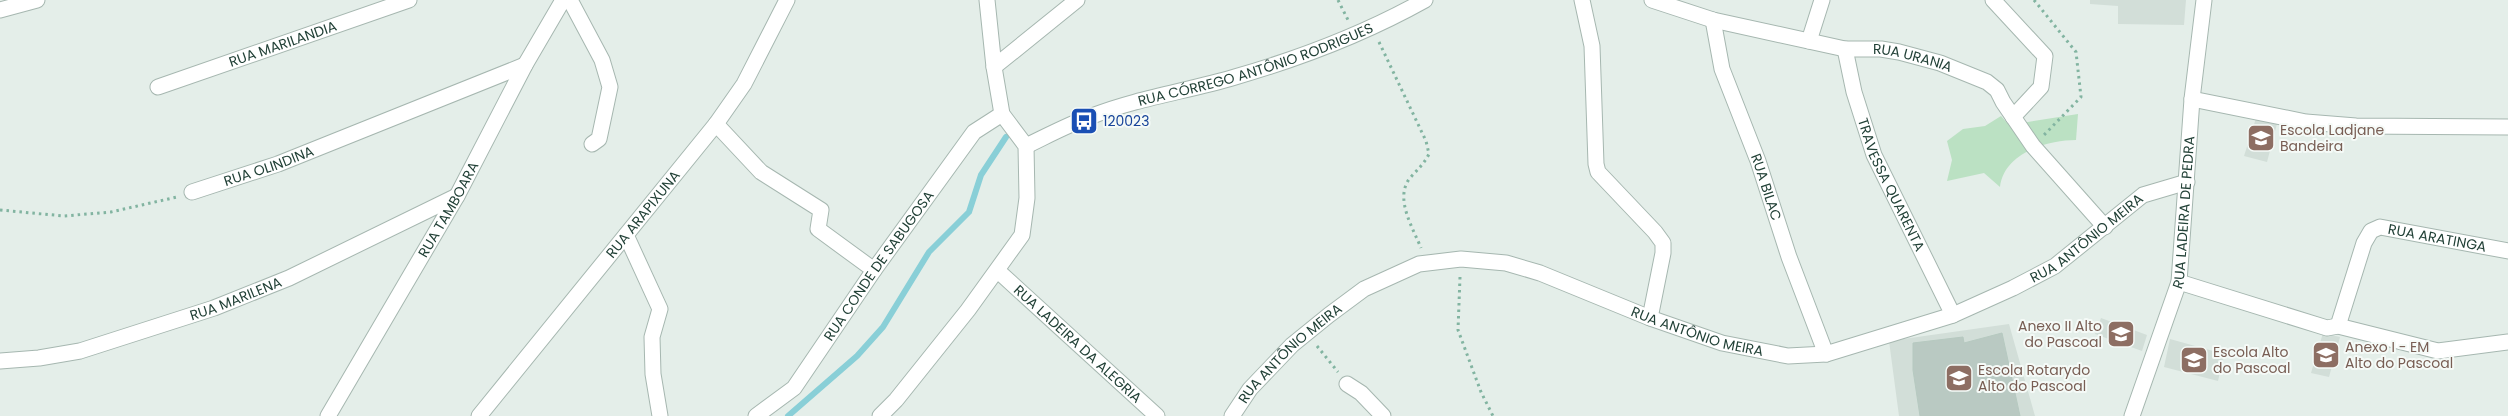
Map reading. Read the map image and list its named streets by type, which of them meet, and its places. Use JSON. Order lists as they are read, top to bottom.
{
  "streets": {
    "street": [
      "RUA MARILANDIA",
      "RUA URANIA",
      "RUA CÓRREGO ANTÔNIO RODRIGUES",
      "RUA OLINDINA",
      "TRAVESSA QUARENTA",
      "RUA BILAC",
      "RUA TAMBOARA",
      "RUA LADEIRA DE PEDRA",
      "RUA ARAPIXUNA",
      "RUA ANTÔNIO MEIRA",
      "RUA ARATINGA",
      "RUA CONDE DE SABUGOSA",
      "RUA MARILENA",
      "RUA LADEIRA DA ALEGRIA"
    ]
  },
  "crossings": [
    ["RUA URANIA", "TRAVESSA QUARENTA"],
    ["RUA URANIA", "RUA BILAC"],
    ["RUA URANIA", "RUA ANTÔNIO MEIRA"],
    ["RUA OLINDINA", "RUA TAMBOARA"],
    ["TRAVESSA QUARENTA", "RUA ANTÔNIO MEIRA"],
    ["RUA BILAC", "RUA ANTÔNIO MEIRA"],
    ["RUA TAMBOARA", "RUA MARILENA"],
    ["RUA LADEIRA DE PEDRA", "RUA ANTÔNIO MEIRA"]
  ],
  "places": {
    "bus stop": ["120023"],
    "school or university": [
      "Escola Ladjane Bandeira",
      "Anexo II Alto do Pascoal",
      "Anexo I - EM Alto do Pascoal",
      "Escola Alto do Pascoal",
      "Escola Rotarydo Alto do Pascoal"
    ]
  }
}
